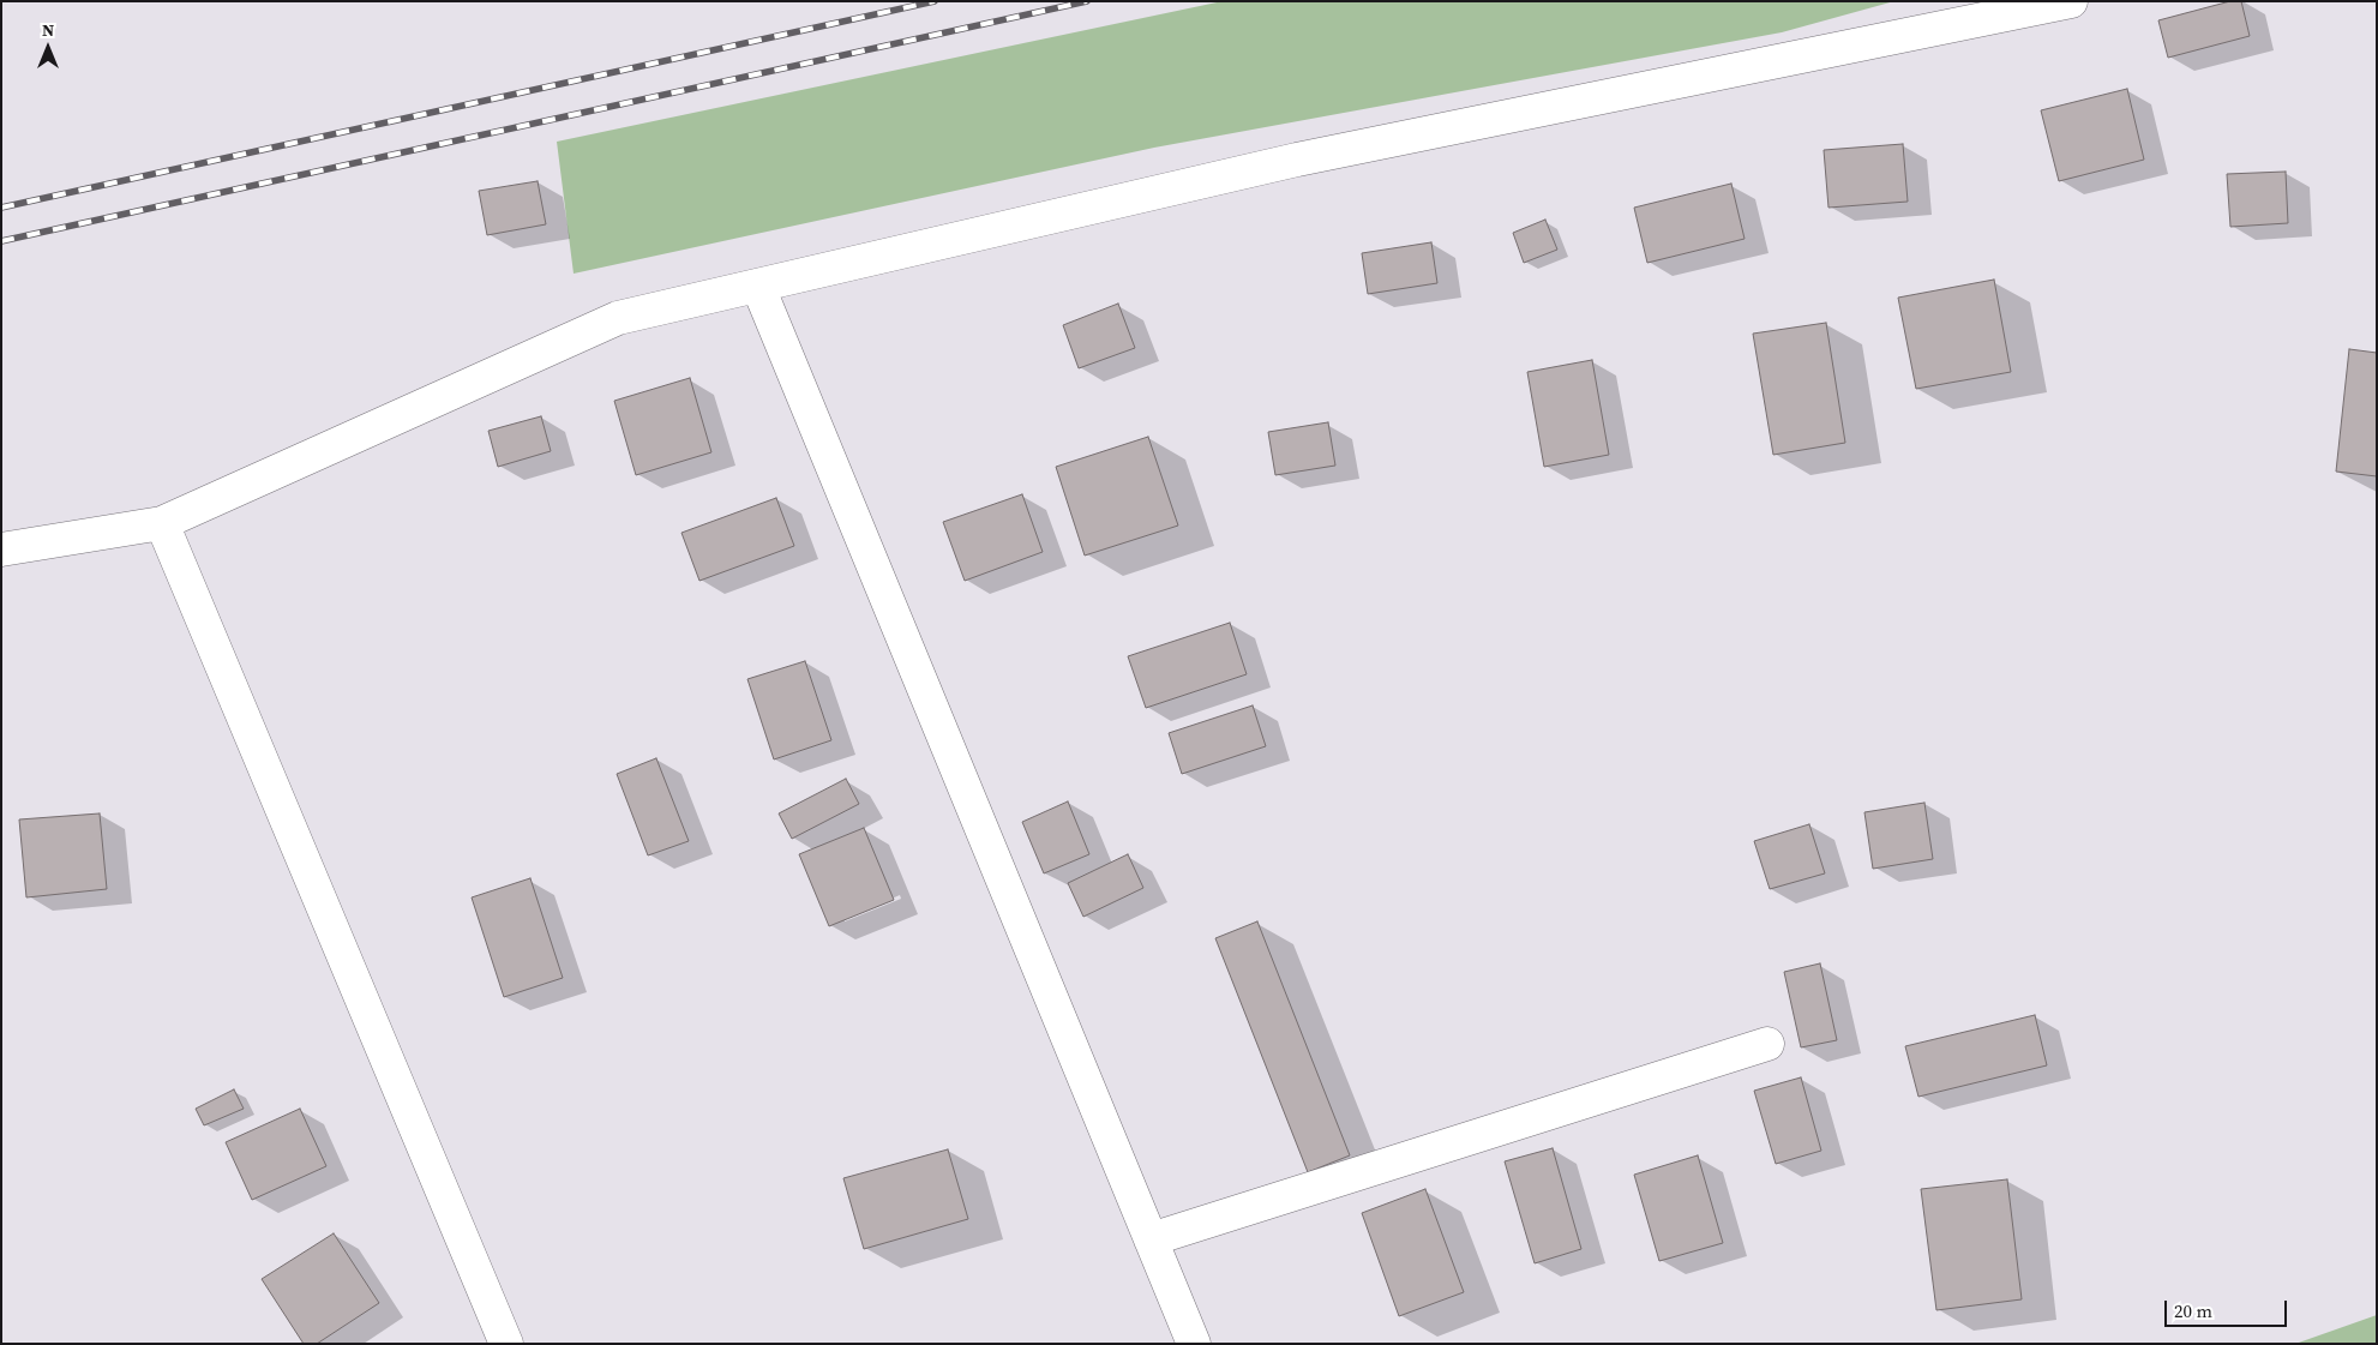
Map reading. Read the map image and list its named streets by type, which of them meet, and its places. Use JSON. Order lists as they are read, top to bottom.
{
  "scale_bar": "20 m",
  "north": "top"
}
